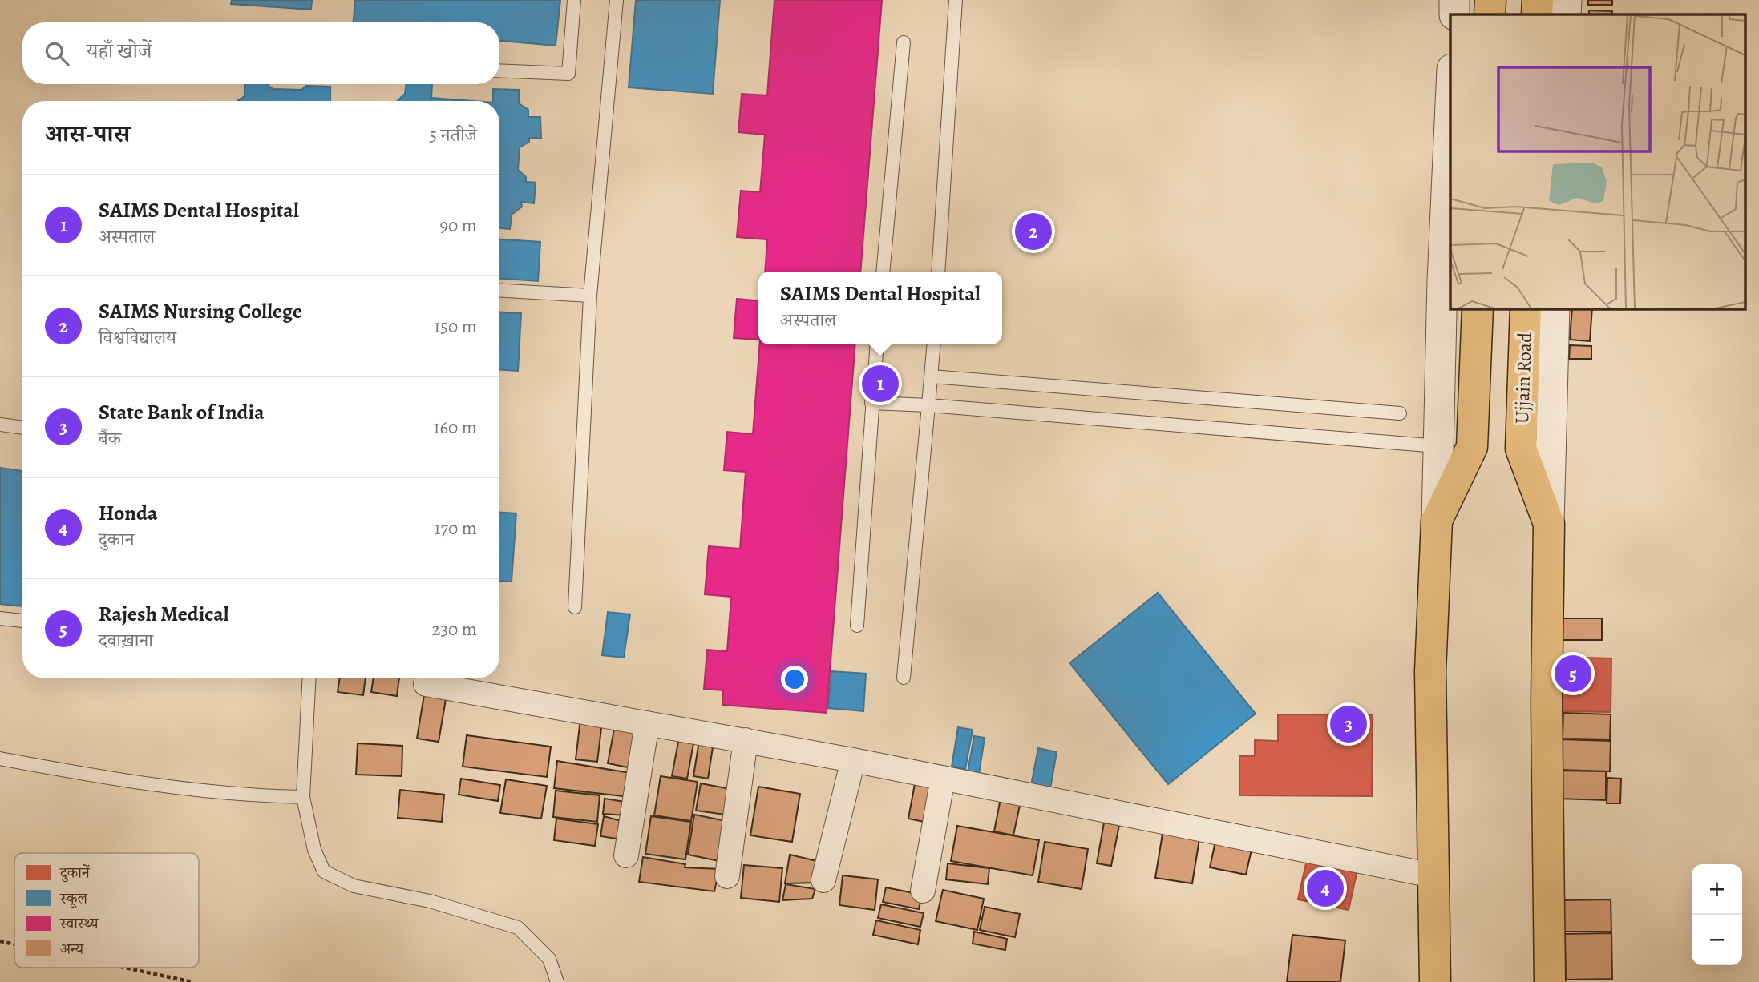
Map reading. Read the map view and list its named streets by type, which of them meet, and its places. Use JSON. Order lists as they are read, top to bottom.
{
  "streets": {
    "main road": ["Ujjain Road"]
  },
  "legend": [
    "दुकानें",
    "स्कूल",
    "स्वास्थ्य",
    "अन्य"
  ],
  "page": {
    "search": "यहाँ खोजें",
    "heading": ["आस-पास", "5 नतीजे"],
    "list": [
      {
        "mark": "1",
        "name": "SAIMS Dental Hospital",
        "note": "अस्पताल",
        "value": "90 m"
      },
      {
        "mark": "2",
        "name": "SAIMS Nursing College",
        "note": "विश्वविद्यालय",
        "value": "150 m"
      },
      {
        "mark": "3",
        "name": "State Bank of India",
        "note": "बैंक",
        "value": "160 m"
      },
      {
        "mark": "4",
        "name": "Honda",
        "note": "दुकान",
        "value": "170 m"
      },
      {
        "mark": "5",
        "name": "Rajesh Medical",
        "note": "दवाख़ाना",
        "value": "230 m"
      }
    ],
    "pins": [
      "2",
      "1",
      "5",
      "3",
      "4"
    ],
    "popup": ["SAIMS Dental Hospital", "अस्पताल"],
    "map_buttons": ["+", "−"]
  }
}
